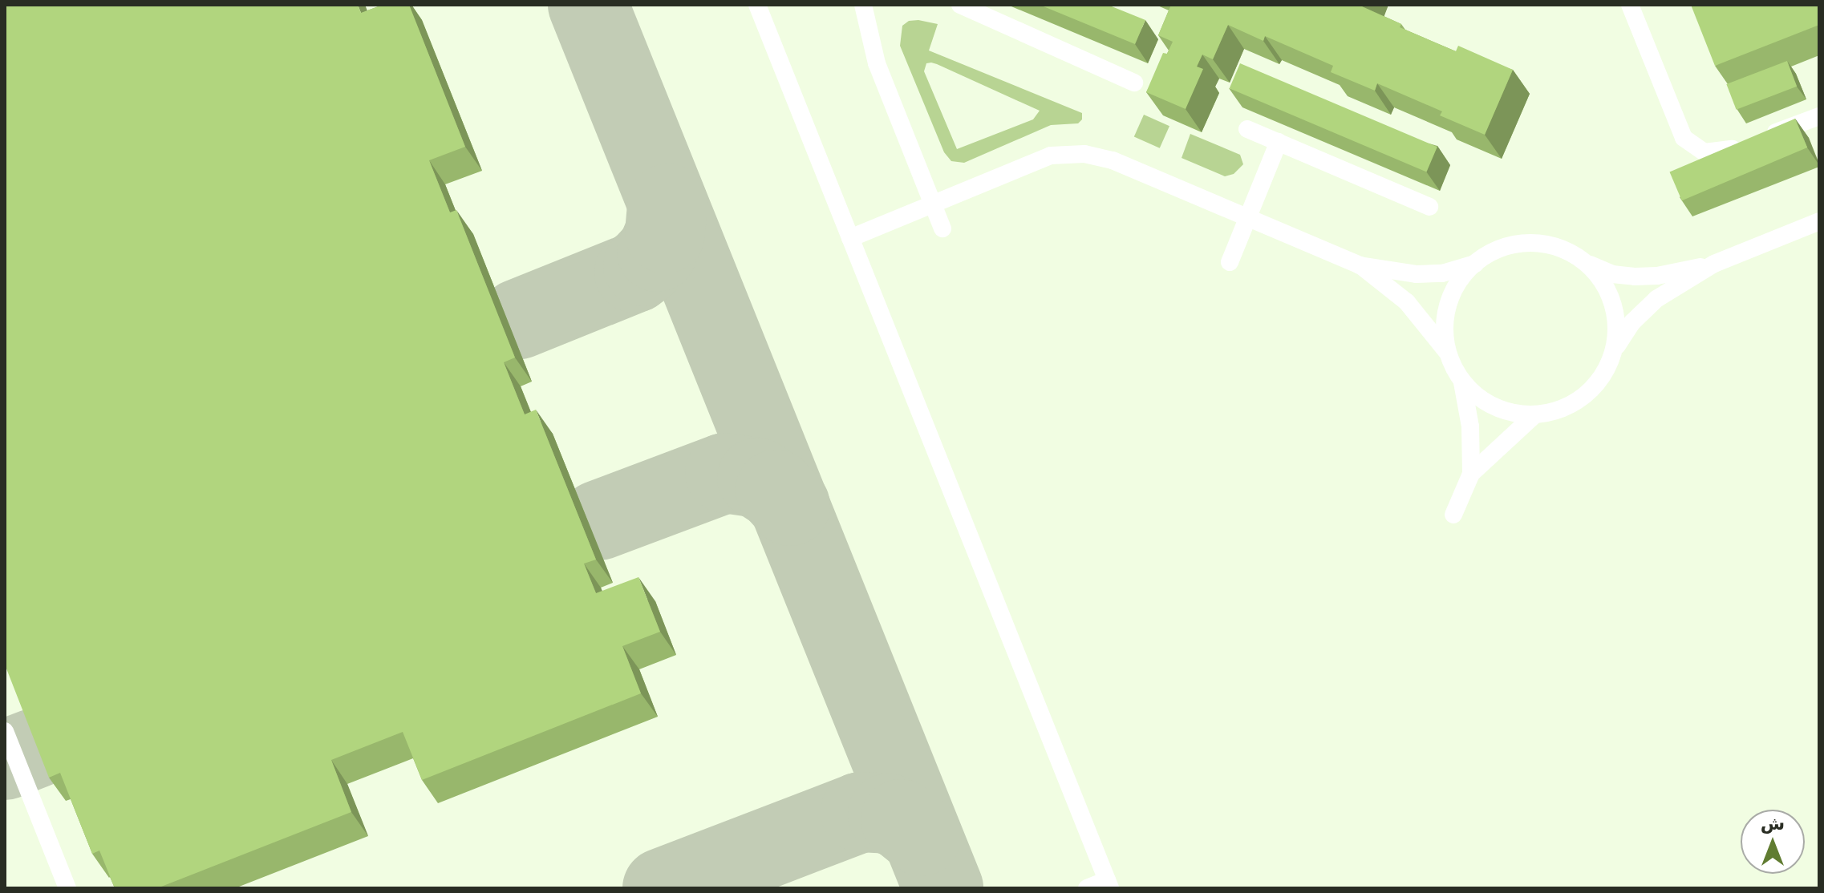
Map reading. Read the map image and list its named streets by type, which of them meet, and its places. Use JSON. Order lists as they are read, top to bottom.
{
  "north": "top"
}
